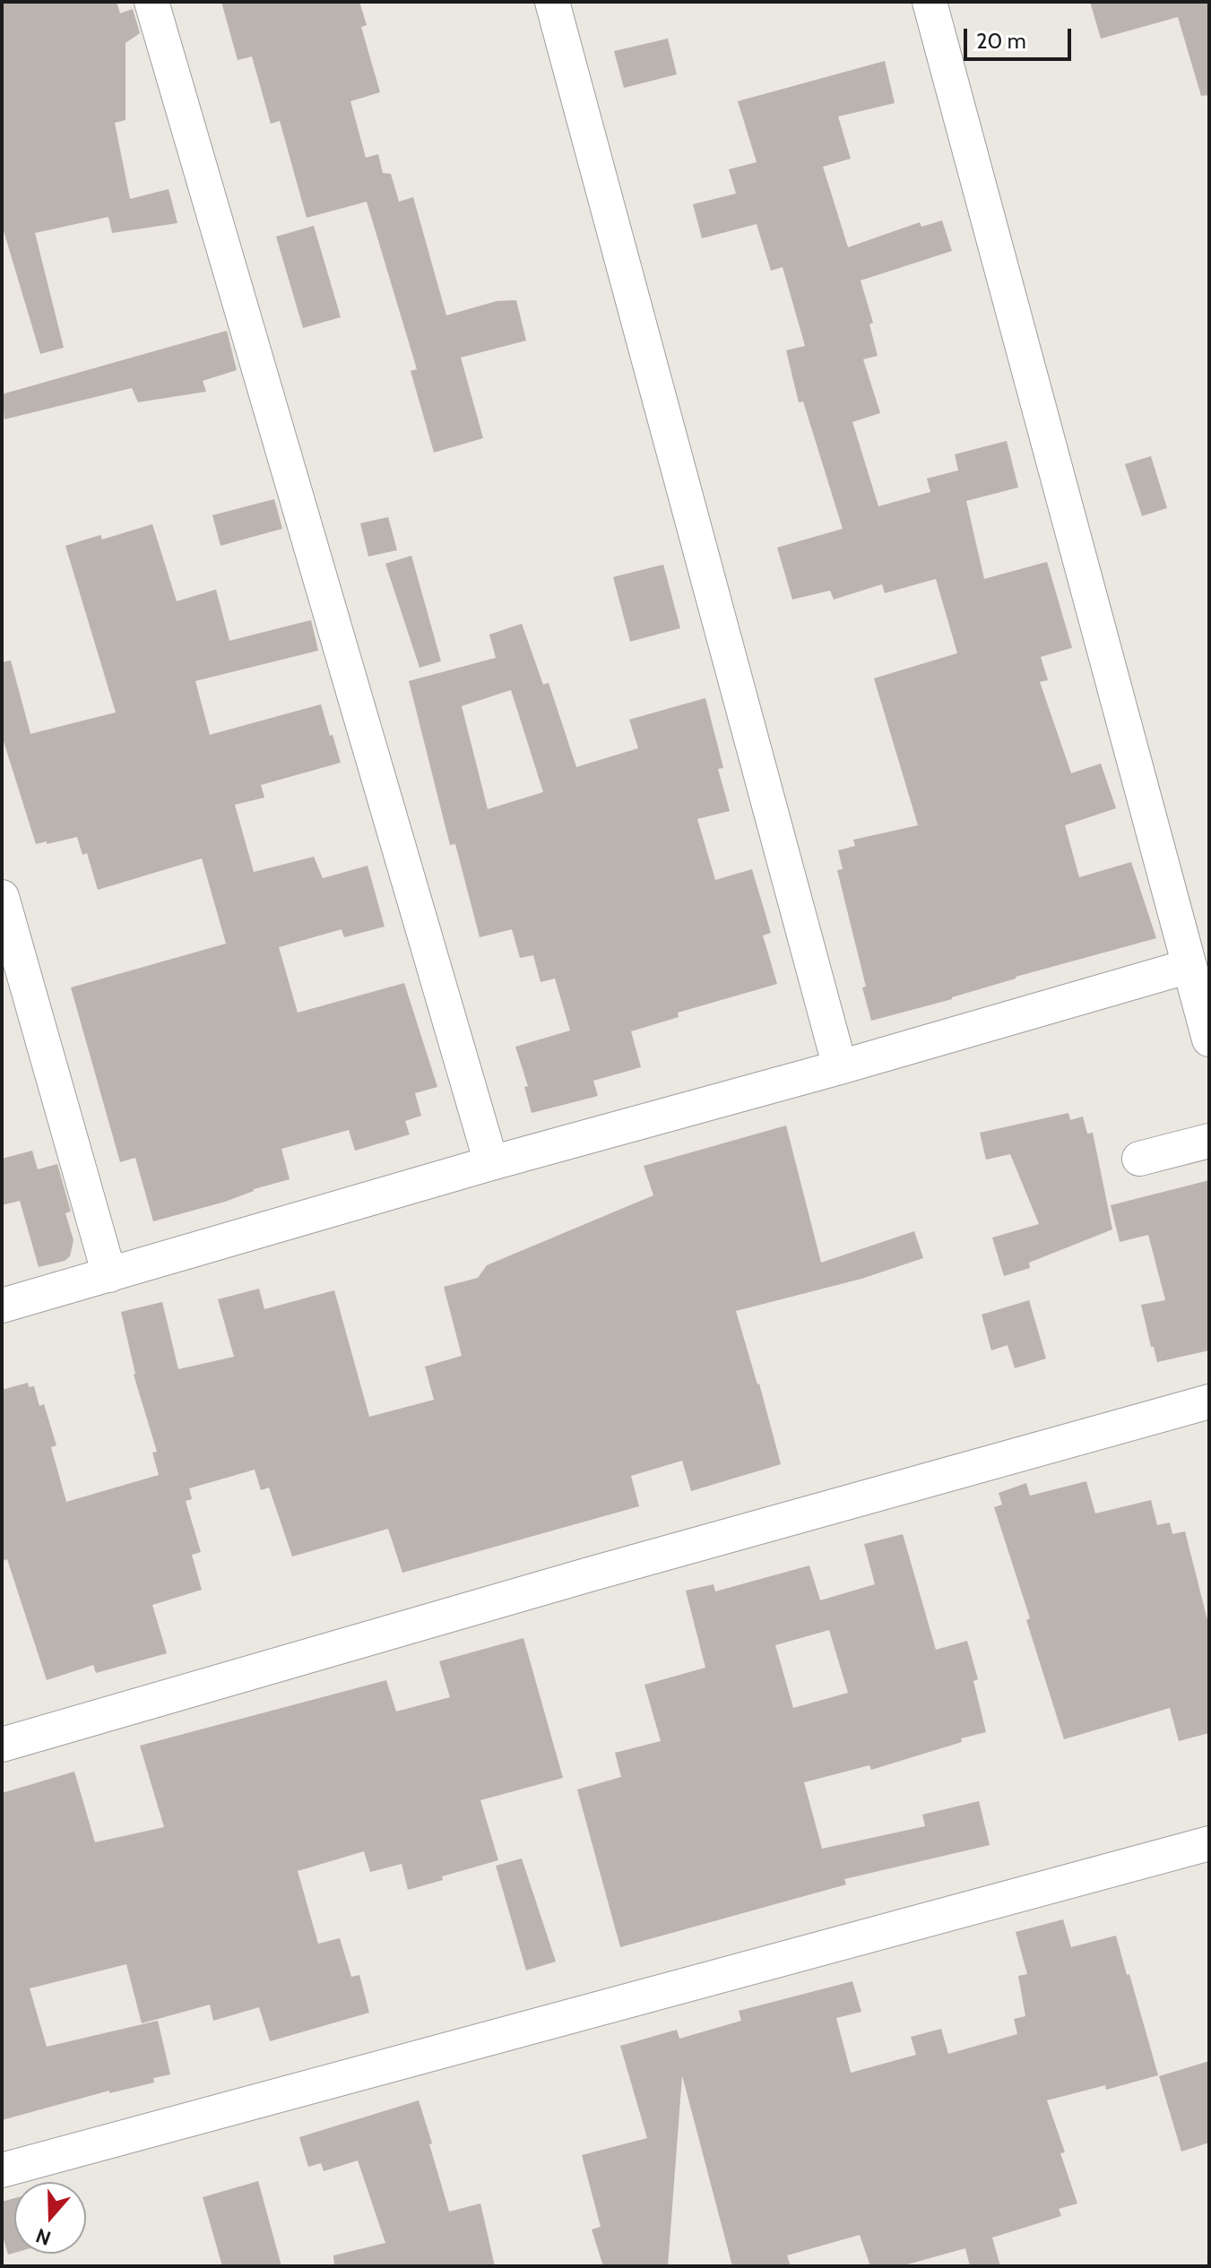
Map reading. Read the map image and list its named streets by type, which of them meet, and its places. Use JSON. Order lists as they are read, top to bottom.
{
  "scale_bar": "20 m",
  "north": "bottom"
}
